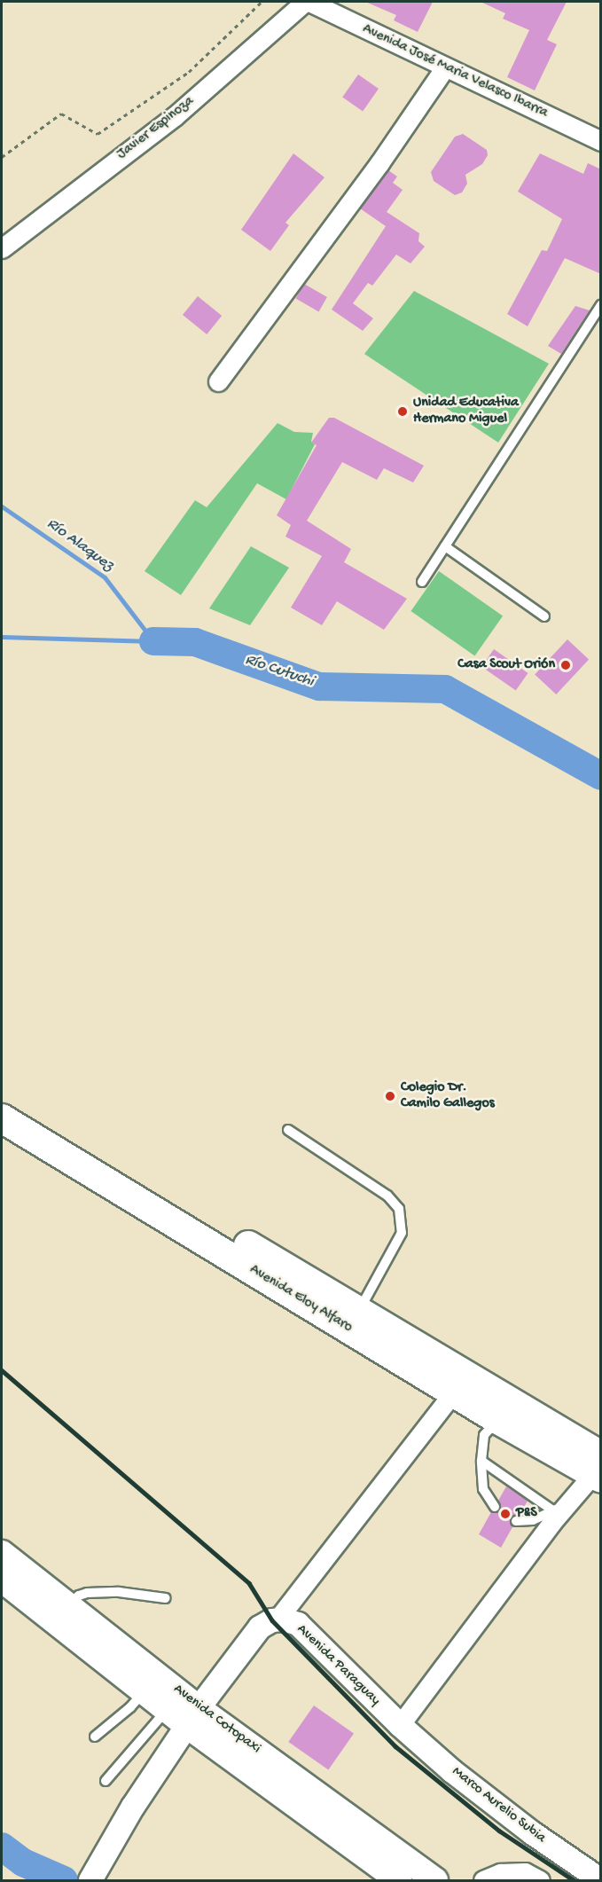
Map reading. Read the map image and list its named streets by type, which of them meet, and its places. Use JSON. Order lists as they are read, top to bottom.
{
  "streets": {
    "main road": ["Avenida Eloy Alfaro", "Avenida Cotopaxi"],
    "street": [
      "Avenida José Maria Velasco Ibarra",
      "Javier Espinoza",
      "Avenida Paraguay",
      "Marco Aurelio Subia"
    ]
  },
  "crossings": [
    ["Avenida Paraguay", "Avenida Cotopaxi"],
    ["Avenida Paraguay", "Marco Aurelio Subia"]
  ],
  "water": ["Río Alaquez", "Río Cutuchi"],
  "places": [
    "Unidad Educativa Hermano Miguel",
    "Casa Scout Orión",
    "Colegio Dr. Camilo Gallegos",
    "P&S"
  ]
}
